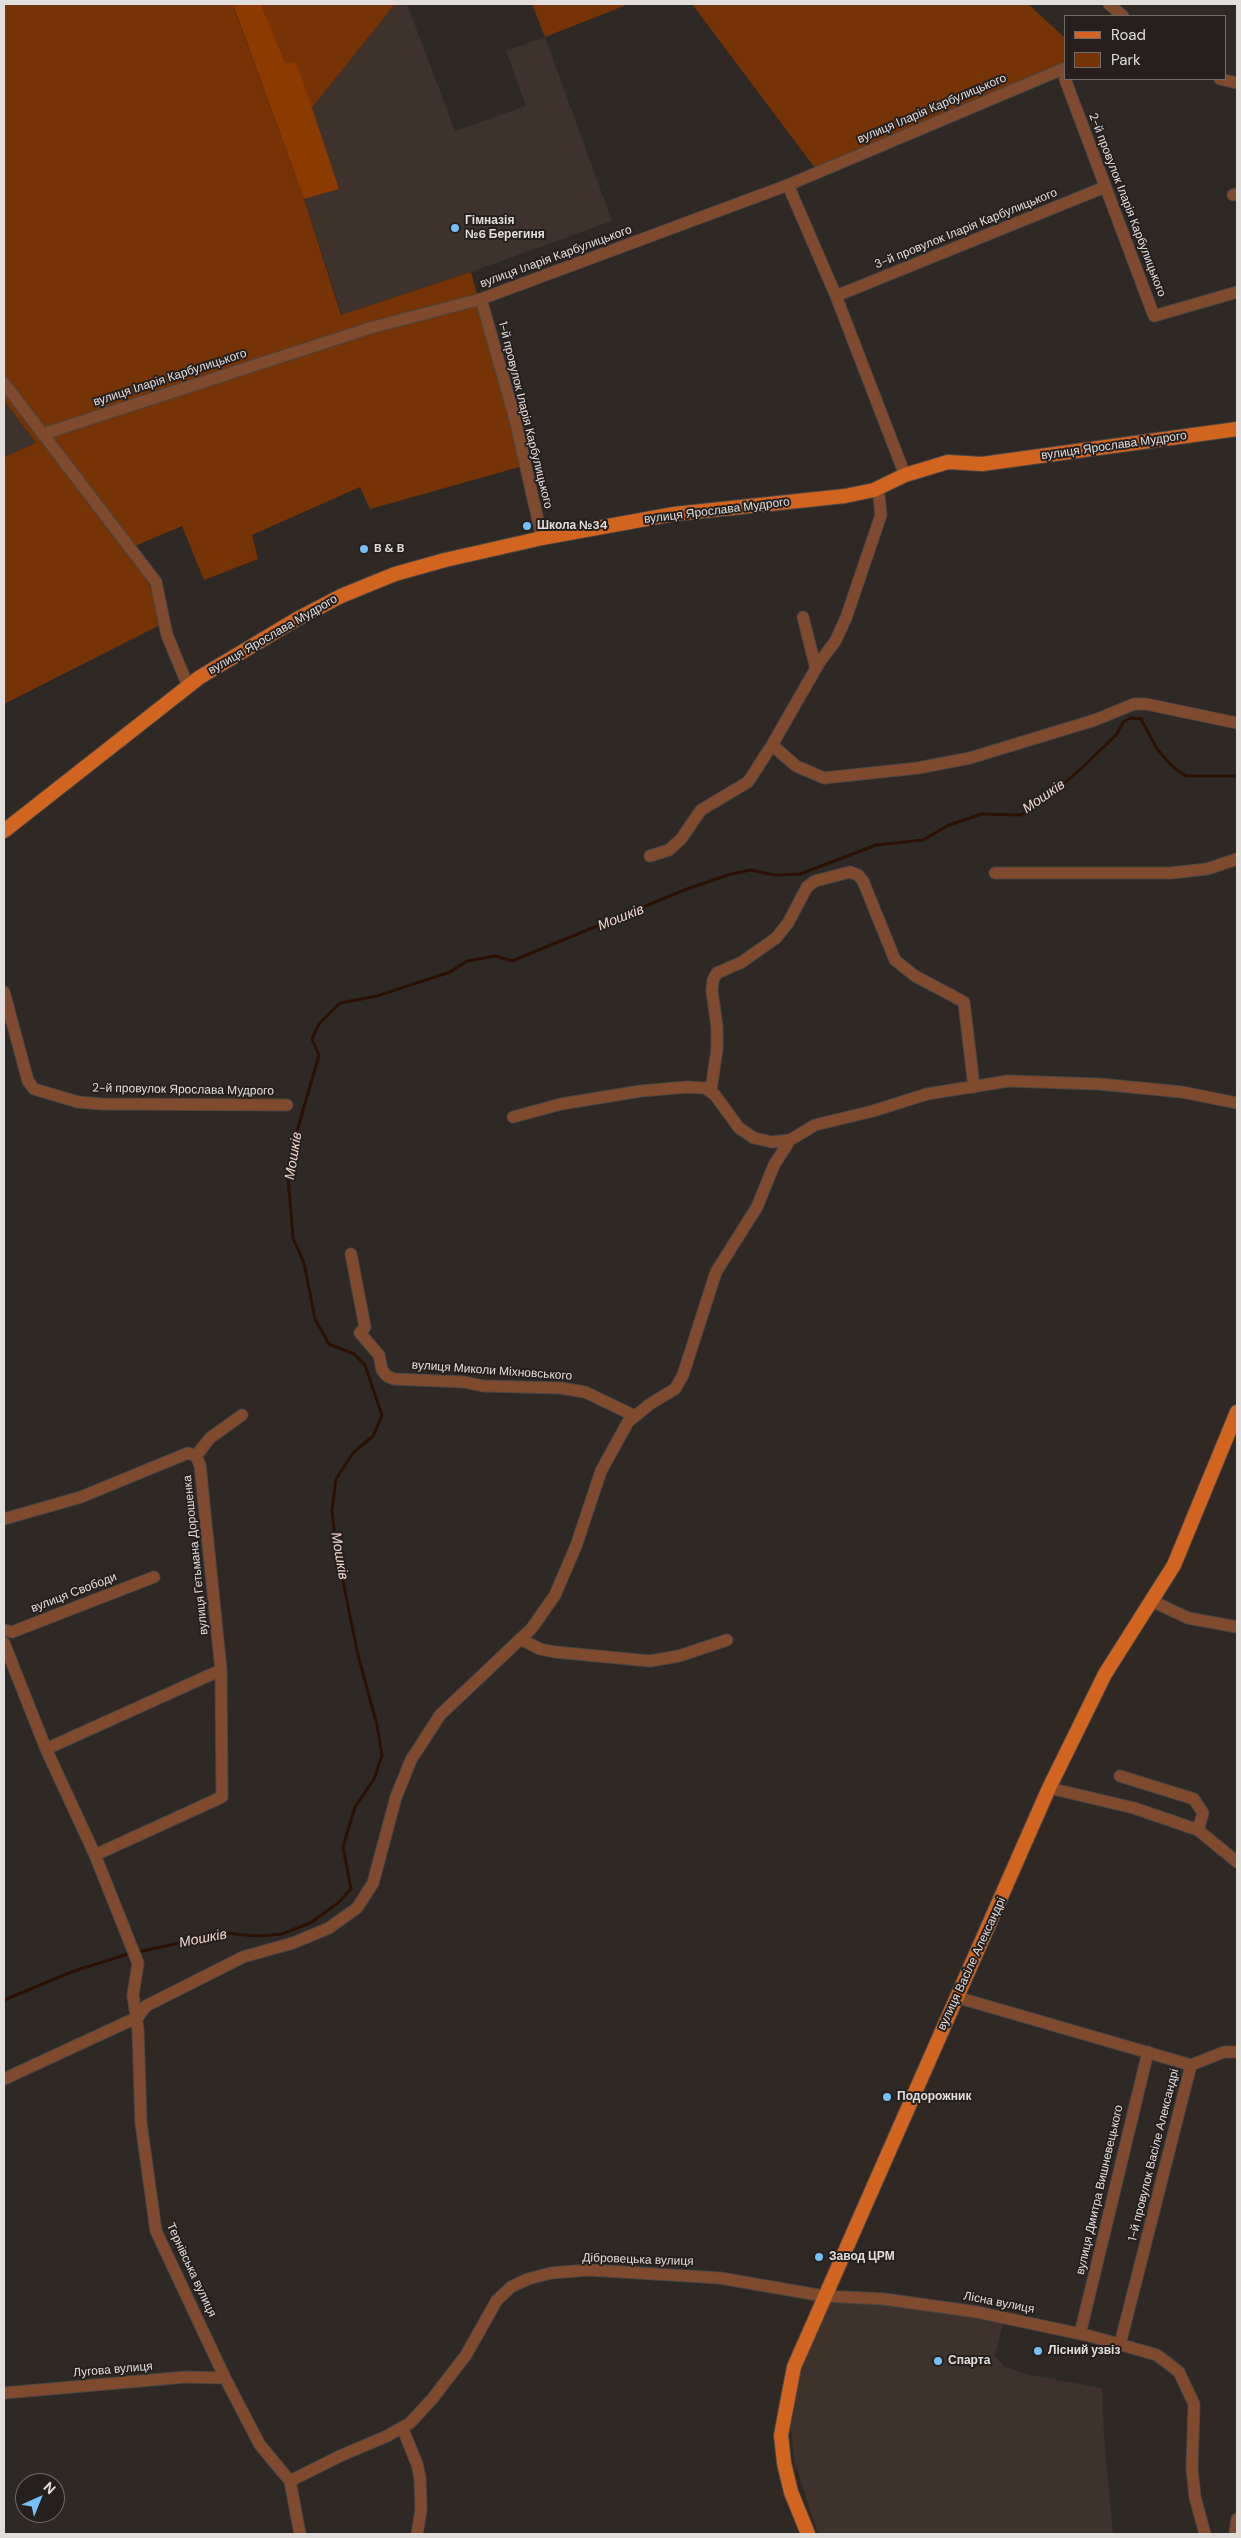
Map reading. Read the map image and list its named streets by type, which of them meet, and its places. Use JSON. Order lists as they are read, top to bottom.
{
  "streets": {
    "main road": ["вулиця Ярослава Мудрого", "вулиця Васіле Александрі"],
    "street": [
      "вулиця Іларія Карбулицького",
      "2-й провулок Іларія Карбулицького",
      "3-й провулок Іларія Карбулицького",
      "1-й провулок Іларія Карбулицького",
      "2-й провулок Ярослава Мудрого",
      "вулиця Миколи Міхновського",
      "вулиця Гетьмана Дорошенка",
      "вулиця Свободи",
      "1-й провулок Васіле Александрі",
      "вулиця Дмитра Вишневецького",
      "Дібровецька вулиця",
      "Тернівська вулиця",
      "Лісна вулиця",
      "Лугова вулиця"
    ]
  },
  "crossings": [
    ["вулиця Іларія Карбулицького", "1-й провулок Іларія Карбулицького"],
    ["2-й провулок Іларія Карбулицького", "3-й провулок Іларія Карбулицького"],
    ["1-й провулок Іларія Карбулицького", "вулиця Ярослава Мудрого"],
    ["вулиця Гетьмана Дорошенка", "Тернівська вулиця"],
    ["вулиця Васіле Александрі", "1-й провулок Васіле Александрі"],
    ["вулиця Васіле Александрі", "Дібровецька вулиця"],
    ["вулиця Васіле Александрі", "Лісна вулиця"],
    ["1-й провулок Васіле Александрі", "вулиця Дмитра Вишневецького"],
    ["1-й провулок Васіле Александрі", "Лісна вулиця"],
    ["вулиця Дмитра Вишневецького", "Лісна вулиця"],
    ["Дібровецька вулиця", "Тернівська вулиця"],
    ["Дібровецька вулиця", "Лісна вулиця"],
    ["Тернівська вулиця", "Лугова вулиця"]
  ],
  "water": ["Мошків"],
  "places": [
    "Гімназія №6 Берегиня",
    "Школа №34",
    "B & B",
    "Подорожник",
    "Завод ЦРМ",
    "Лісний узвіз",
    "Спарта"
  ],
  "legend": ["Road", "Park"],
  "north": "top right"
}
